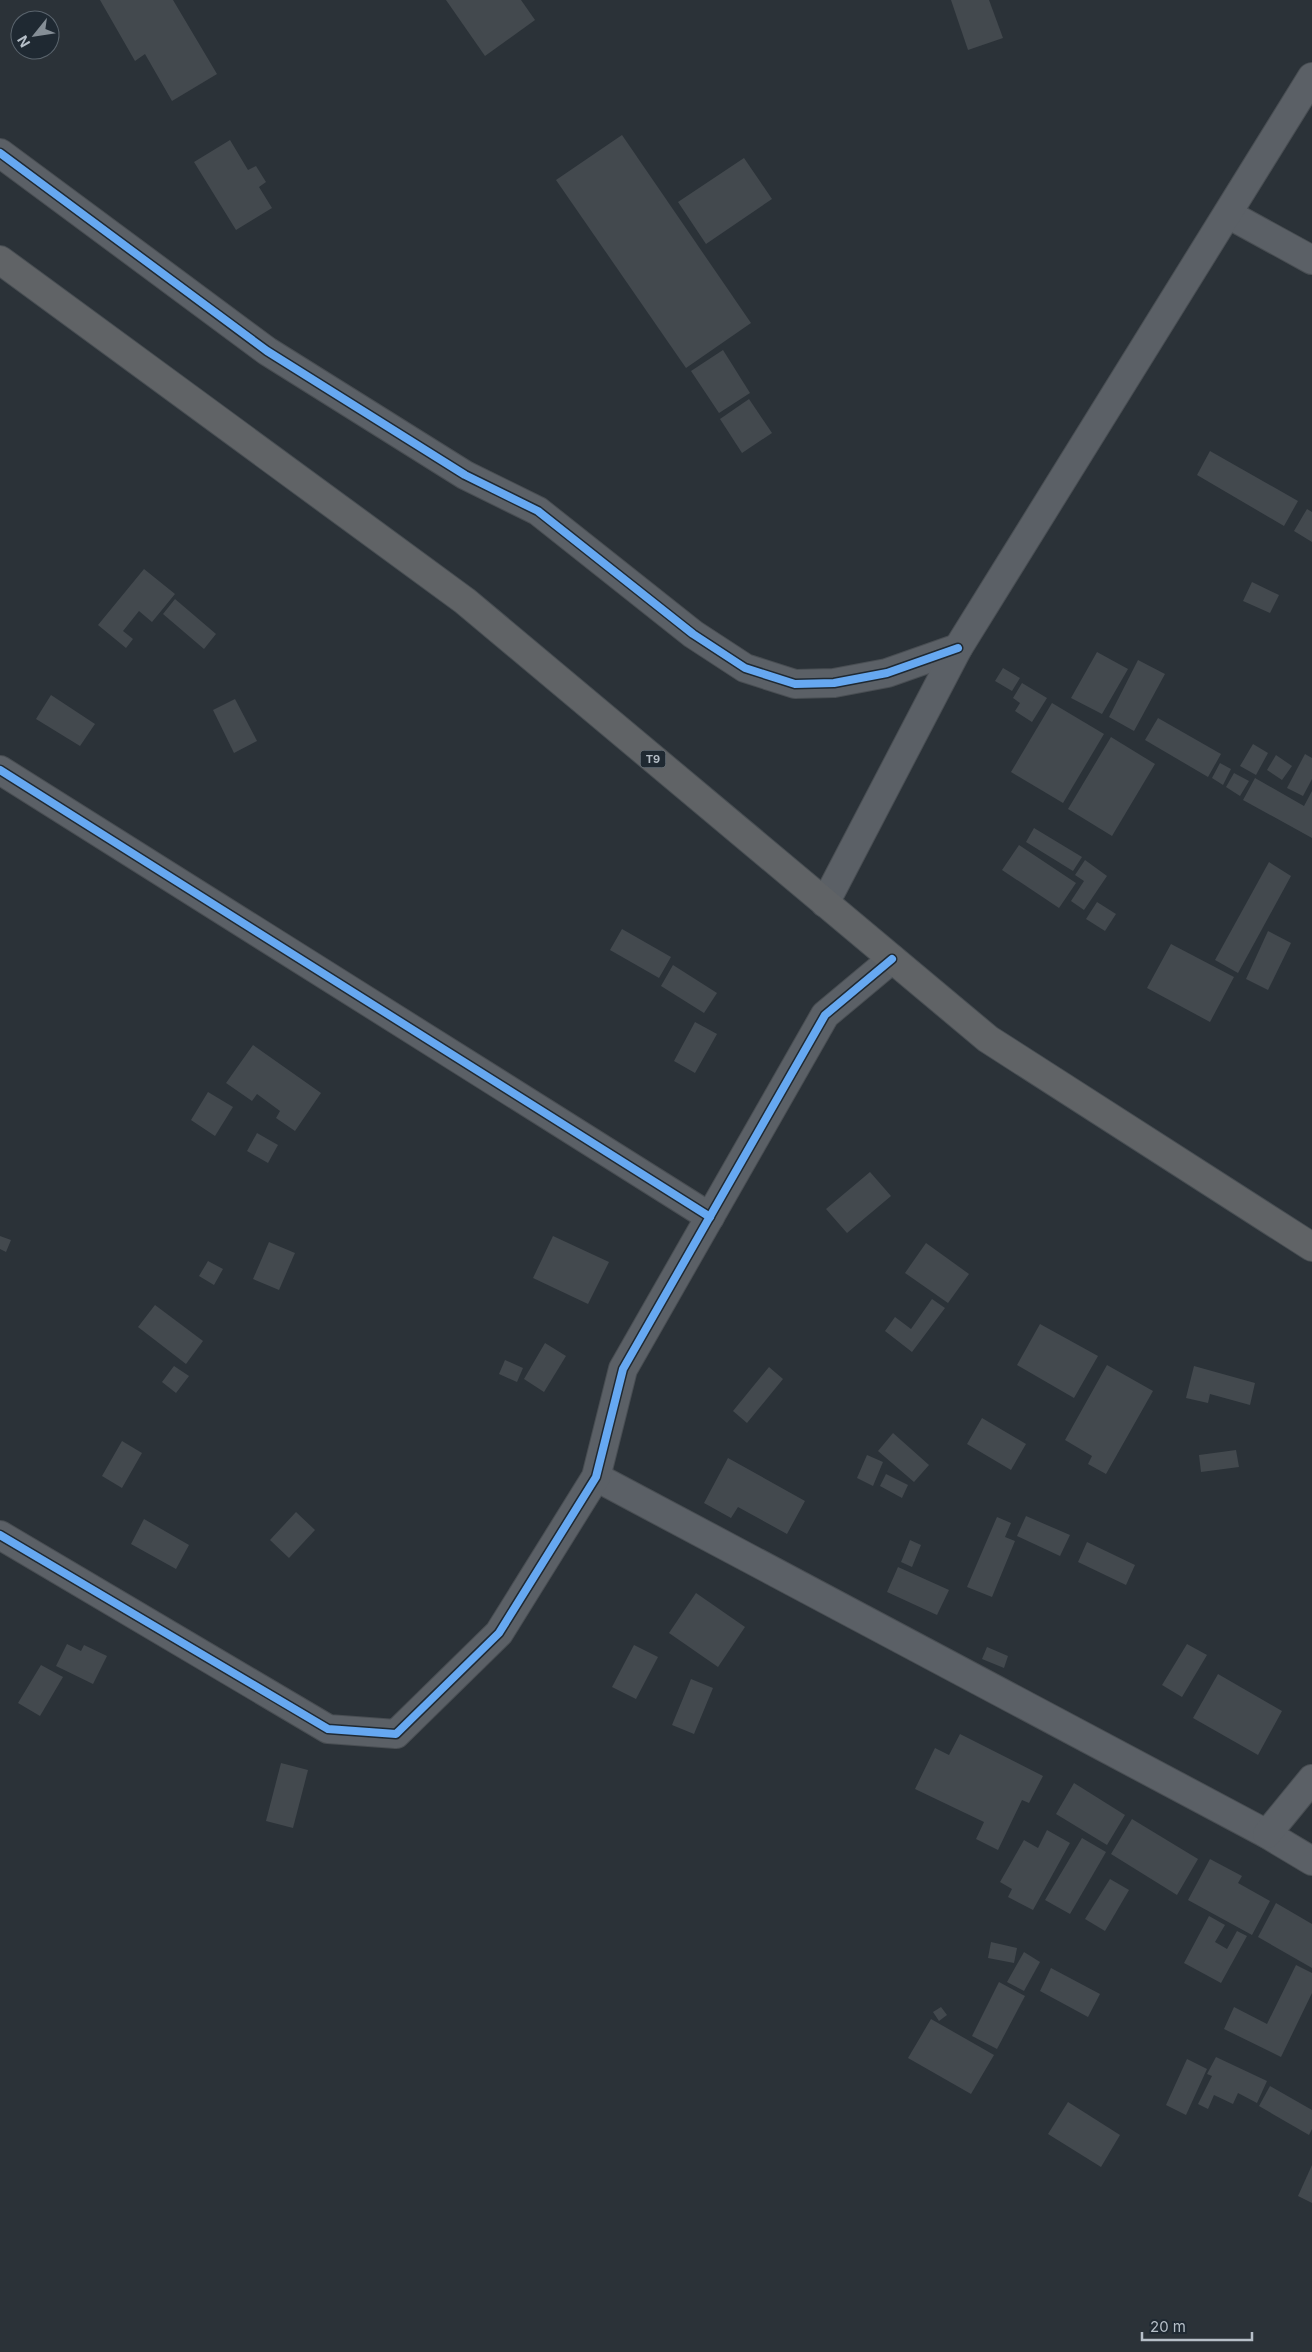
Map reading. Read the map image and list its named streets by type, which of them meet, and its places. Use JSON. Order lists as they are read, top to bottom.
{
  "streets": {
    "highway": ["T9"]
  },
  "scale_bar": "20 m",
  "north": "bottom left"
}
